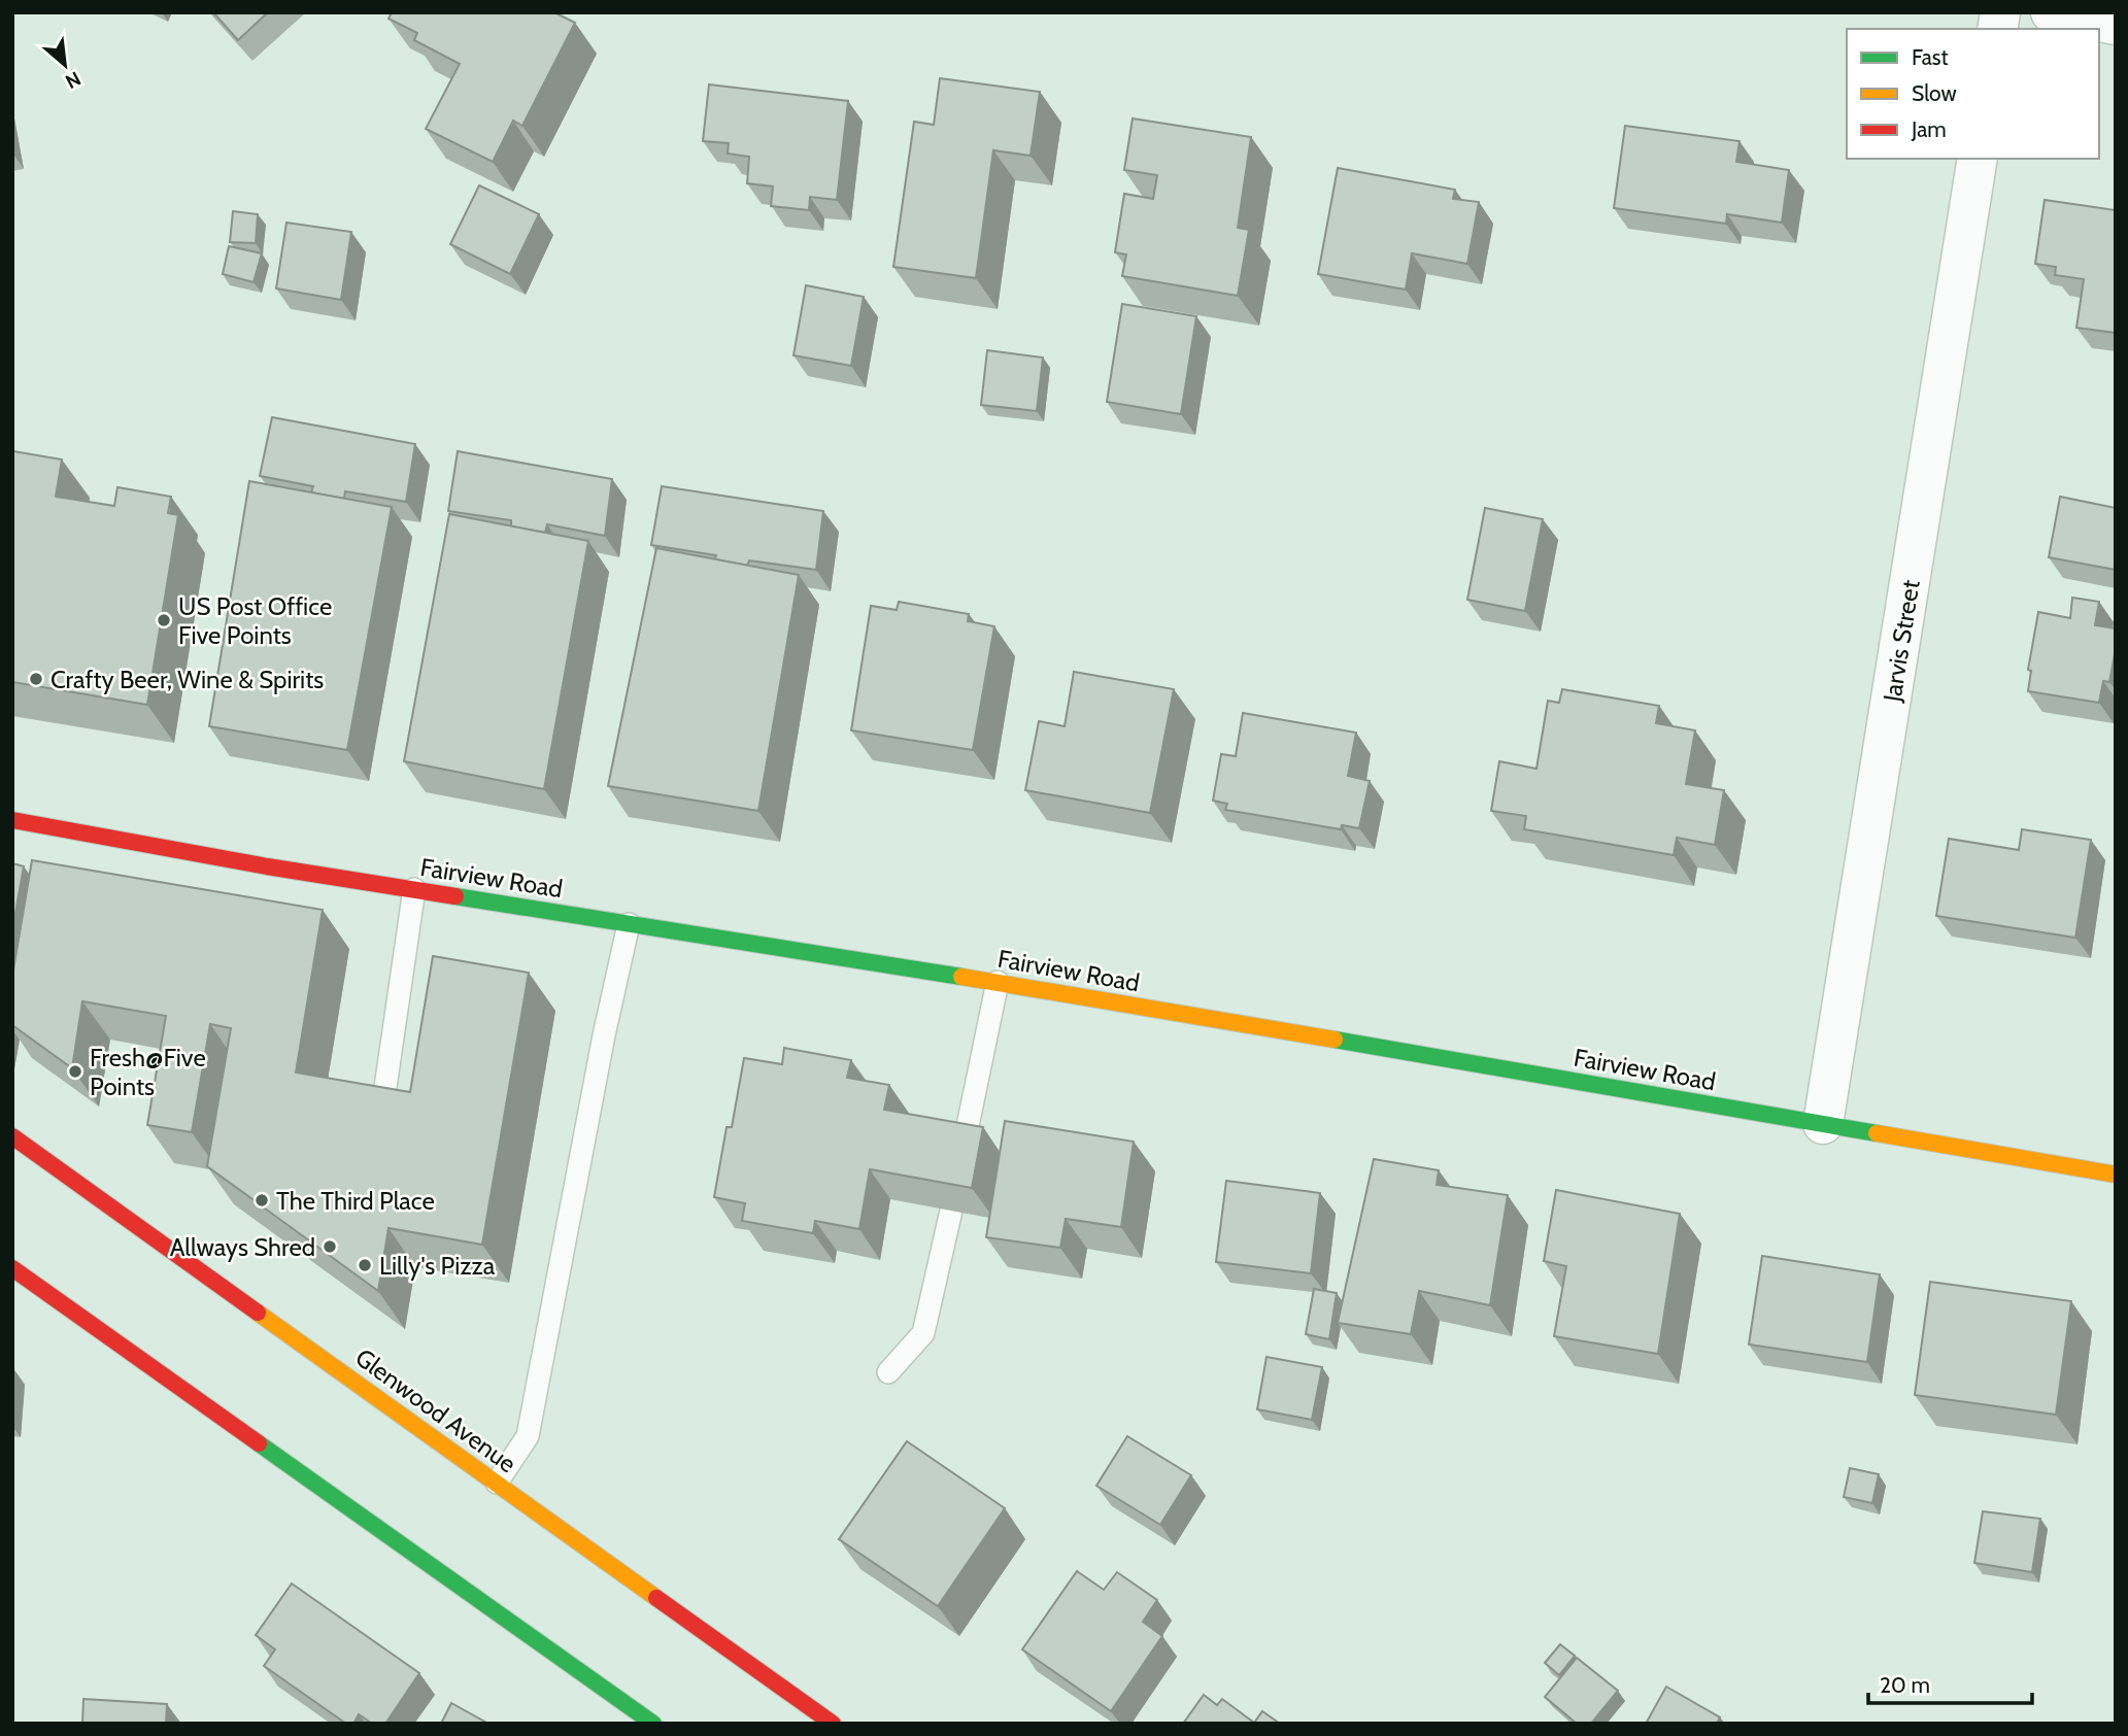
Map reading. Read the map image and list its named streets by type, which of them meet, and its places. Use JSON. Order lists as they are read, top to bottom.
{
  "streets": {
    "street": ["Jarvis Street", "Fairview Road", "Glenwood Avenue"]
  },
  "crossings": [
    ["Jarvis Street", "Fairview Road"]
  ],
  "places": [
    "US Post Office Five Points",
    "Crafty Beer, Wine & Spirits",
    "Fresh@Five Points",
    "The Third Place",
    "Allways Shred",
    "Lilly's Pizza"
  ],
  "legend": ["Fast", "Slow", "Jam"],
  "scale_bar": "20 m",
  "north": "bottom right"
}
